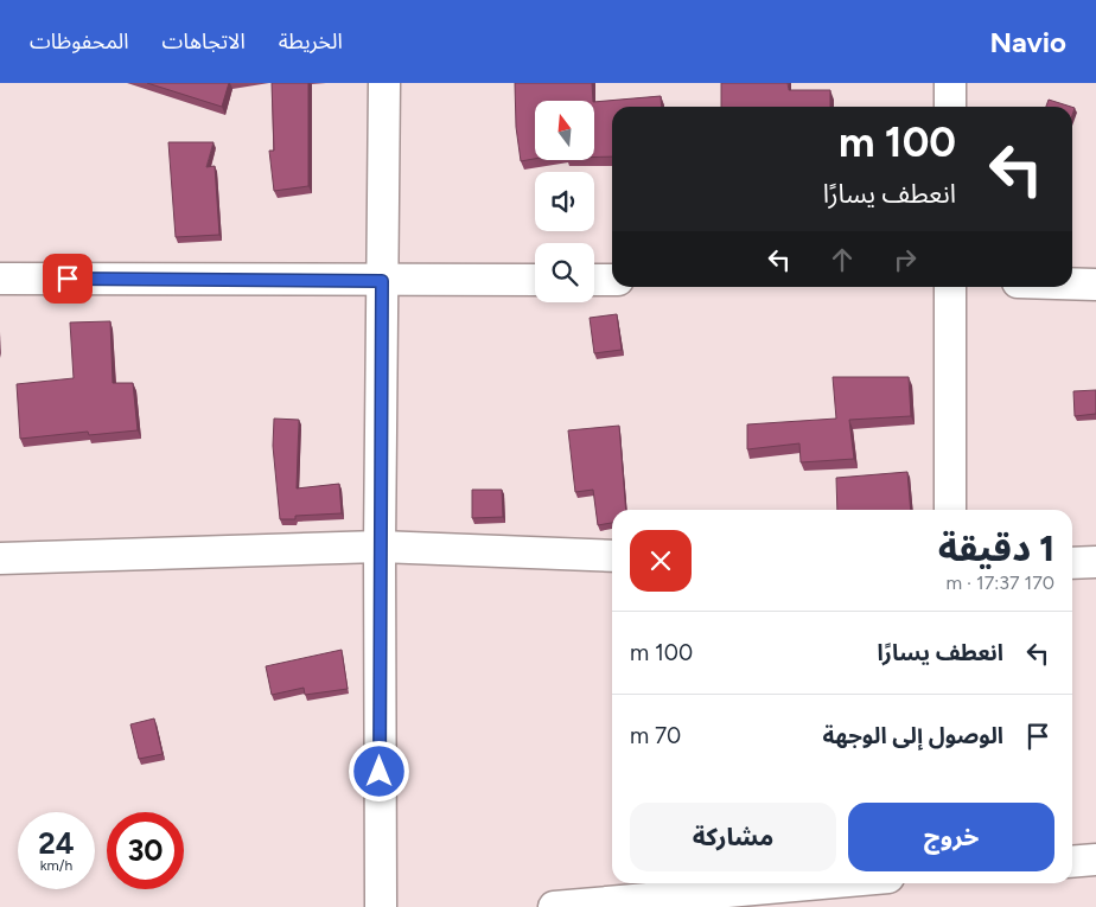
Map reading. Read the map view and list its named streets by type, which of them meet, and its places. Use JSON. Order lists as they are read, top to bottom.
{
  "north": "top",
  "page": {
    "header": "Navio",
    "nav": ["الخريطة", "الاتجاهات", "المحفوظات"],
    "turn": ["100 m", "انعطف يسارًا"],
    "heading": ["1 دقيقة", "170 m · 17:37"],
    "list": [
      {
        "name": "انعطف يسارًا",
        "value": "100 m"
      },
      {
        "name": "الوصول إلى الوجهة",
        "value": "70 m"
      }
    ],
    "buttons": ["خروج", "مشاركة"],
    "speed": "24 km/h",
    "limit": "30"
  }
}
